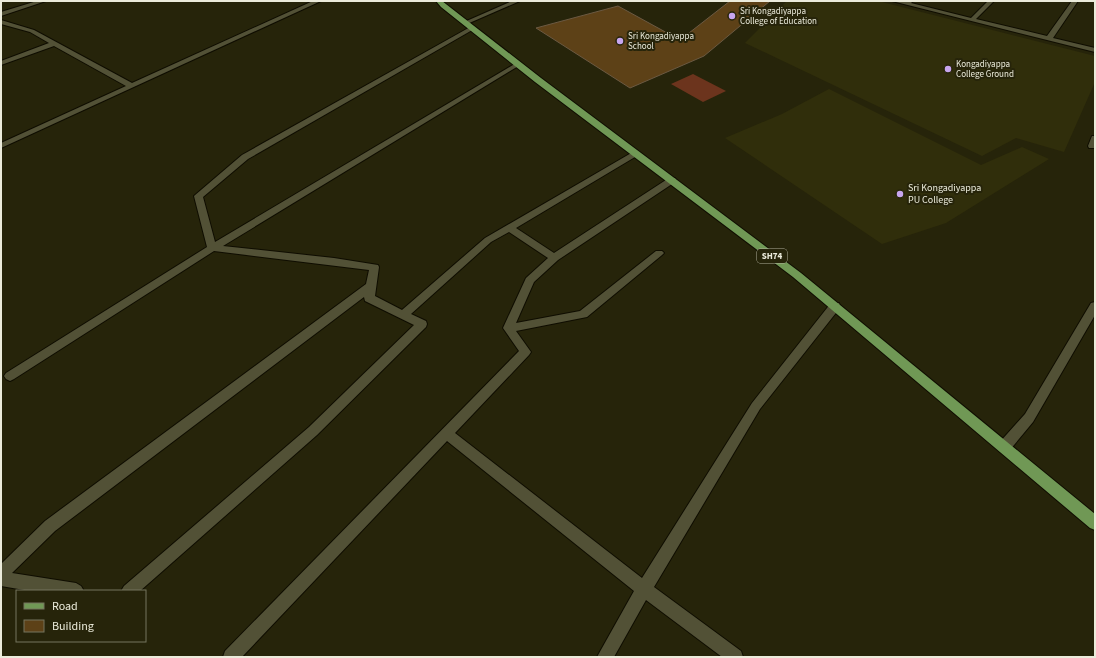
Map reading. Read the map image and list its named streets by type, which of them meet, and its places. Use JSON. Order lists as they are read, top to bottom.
{
  "streets": {
    "main road": ["SH74"]
  },
  "places": [
    "Sri Kongadiyappa College of Education",
    "Sri Kongadiyappa School",
    "Kongadiyappa College Ground",
    "Sri Kongadiyappa PU College"
  ],
  "legend": ["Road", "Building"]
}
